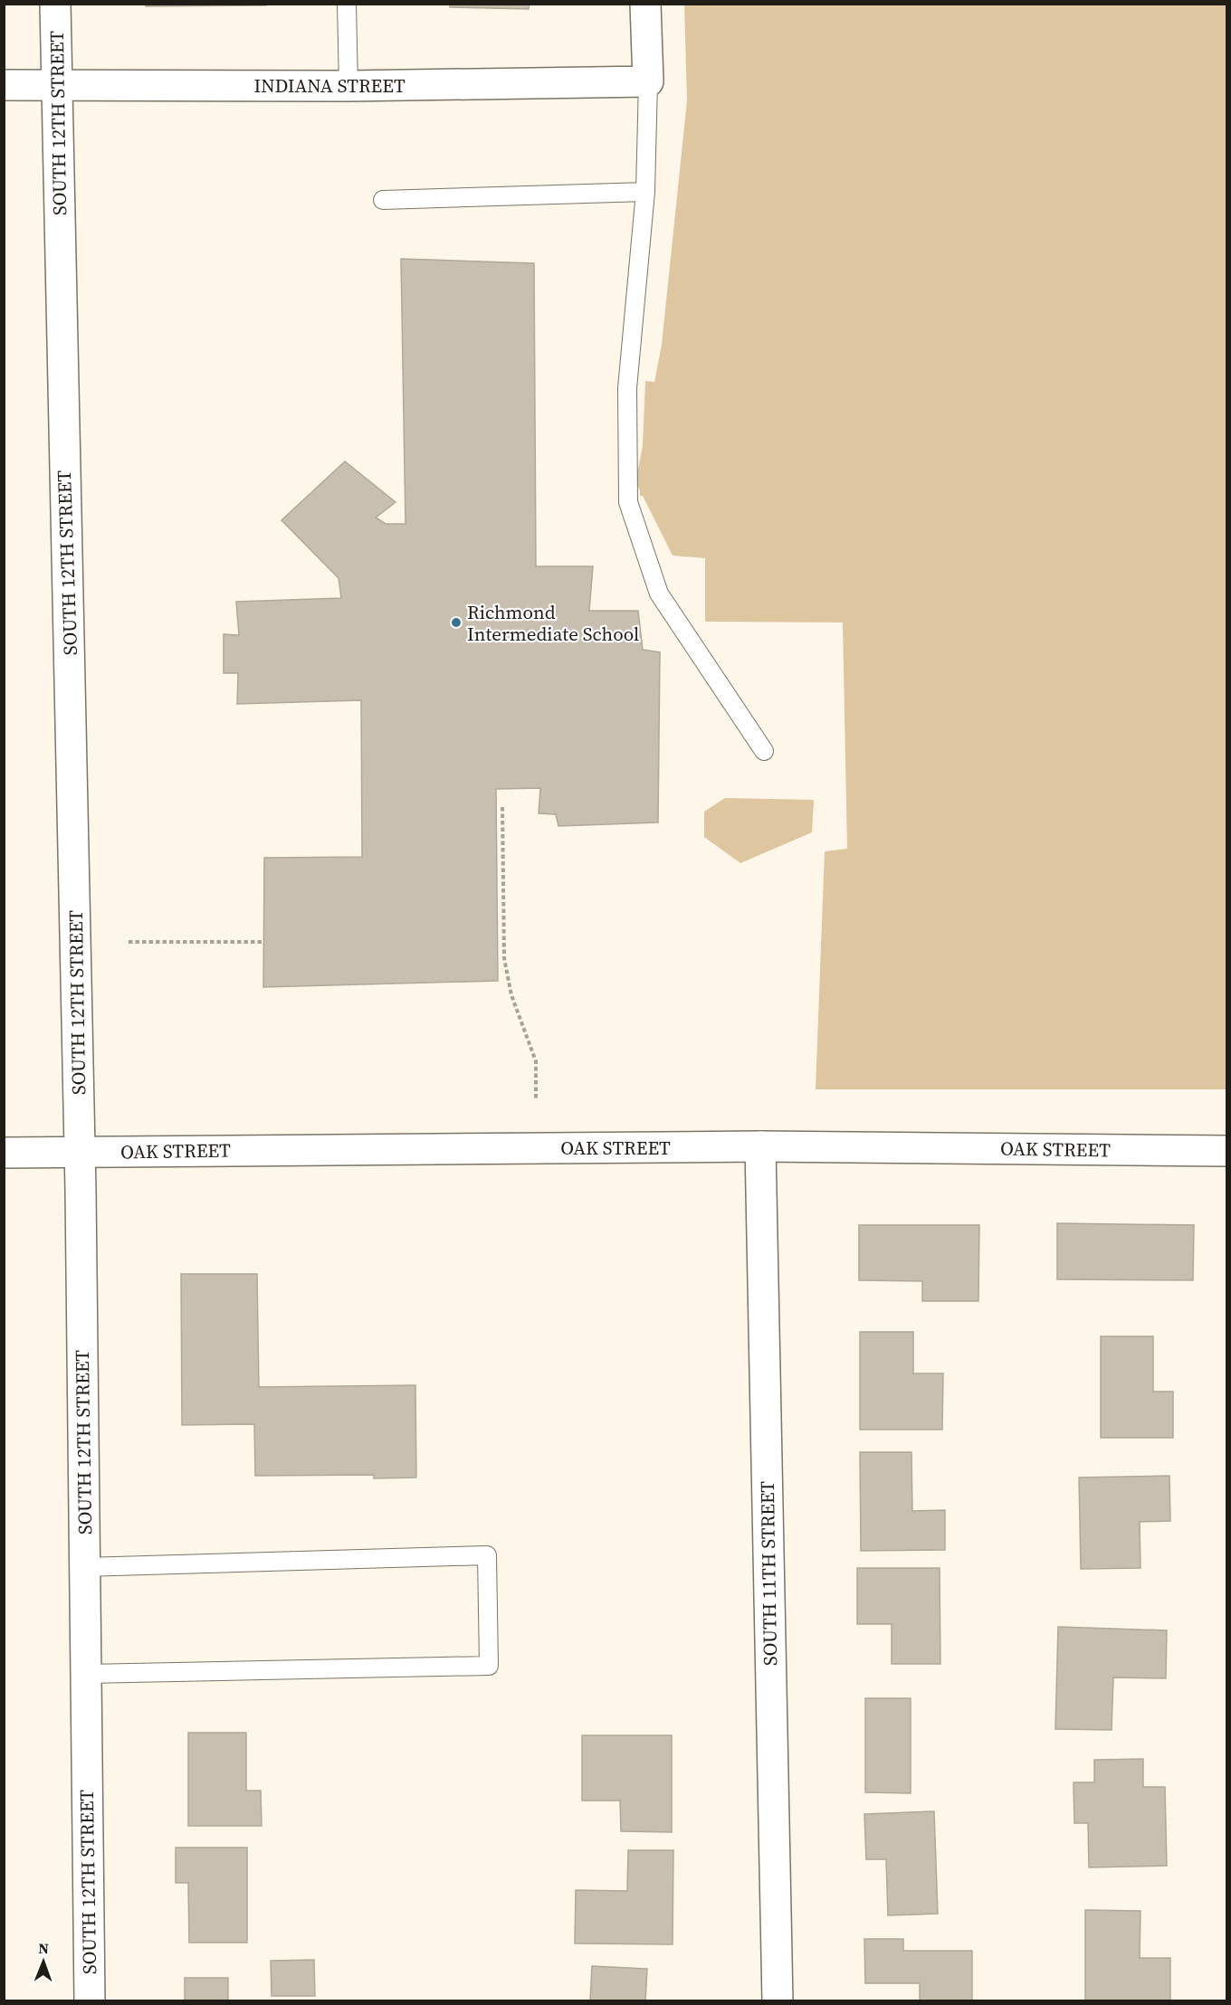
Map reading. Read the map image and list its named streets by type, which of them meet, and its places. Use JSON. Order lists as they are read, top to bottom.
{
  "streets": {
    "street": [
      "INDIANA STREET",
      "SOUTH 12TH STREET",
      "OAK STREET",
      "SOUTH 11TH STREET"
    ]
  },
  "crossings": [
    ["INDIANA STREET", "SOUTH 12TH STREET"],
    ["SOUTH 12TH STREET", "OAK STREET"],
    ["OAK STREET", "SOUTH 11TH STREET"]
  ],
  "places": ["Richmond Intermediate School"],
  "north": "top"
}
